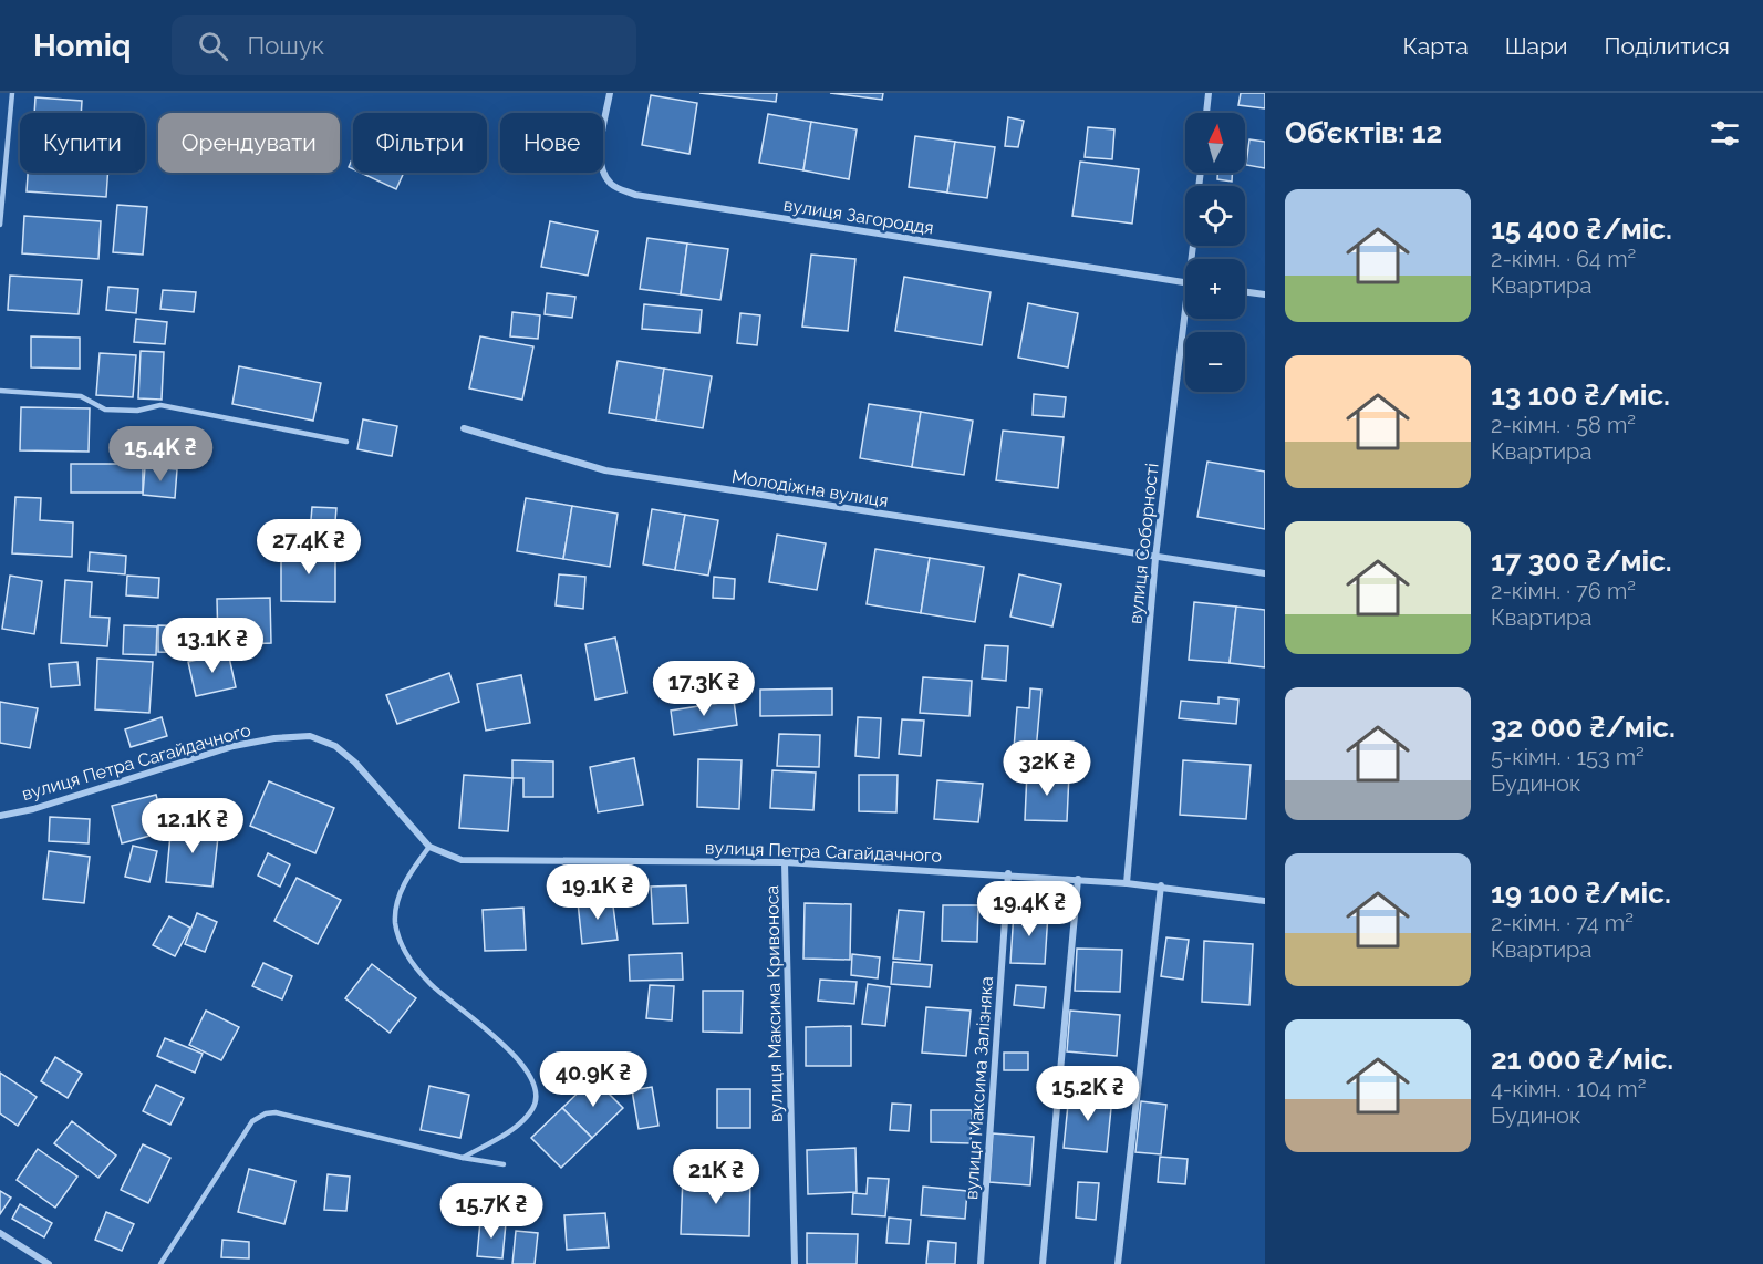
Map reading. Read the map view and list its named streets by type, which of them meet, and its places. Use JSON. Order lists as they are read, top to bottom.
{
  "streets": {
    "street": [
      "вулиця Загороддя",
      "Молодіжна вулиця",
      "вулиця Соборності",
      "вулиця Петра Сагайдачного",
      "вулиця Максима Кривоноса",
      "вулиця Максима Залізняка"
    ]
  },
  "crossings": [
    ["Молодіжна вулиця", "вулиця Соборності"],
    ["вулиця Соборності", "вулиця Петра Сагайдачного"],
    ["вулиця Петра Сагайдачного", "вулиця Максима Кривоноса"],
    ["вулиця Петра Сагайдачного", "вулиця Максима Залізняка"]
  ],
  "north": "top",
  "page": {
    "header": "Homiq",
    "search": "Пошук",
    "nav": ["Карта", "Шари", "Поділитися"],
    "heading": "Об’єктів: 12",
    "map_buttons": ["+", "−"],
    "chip": [
      "Купити",
      "Орендувати",
      "Фільтри",
      "Нове"
    ],
    "list": [
      {
        "name": "15 400 ₴/міс.",
        "note": "2-кімн. · 64 m² · Квартира"
      },
      {
        "name": "13 100 ₴/міс.",
        "note": "2-кімн. · 58 m² · Квартира"
      },
      {
        "name": "17 300 ₴/міс.",
        "note": "2-кімн. · 76 m² · Квартира"
      },
      {
        "name": "32 000 ₴/міс.",
        "note": "5-кімн. · 153 m² · Будинок"
      },
      {
        "name": "19 100 ₴/міс.",
        "note": "2-кімн. · 74 m² · Квартира"
      },
      {
        "name": "21 000 ₴/міс.",
        "note": "4-кімн. · 104 m² · Будинок"
      }
    ],
    "price": [
      "15.4K ₴",
      "27.4K ₴",
      "13.1K ₴",
      "17.3K ₴",
      "32K ₴",
      "12.1K ₴",
      "19.1K ₴",
      "19.4K ₴",
      "40.9K ₴",
      "15.2K ₴",
      "21K ₴",
      "15.7K ₴"
    ]
  }
}
